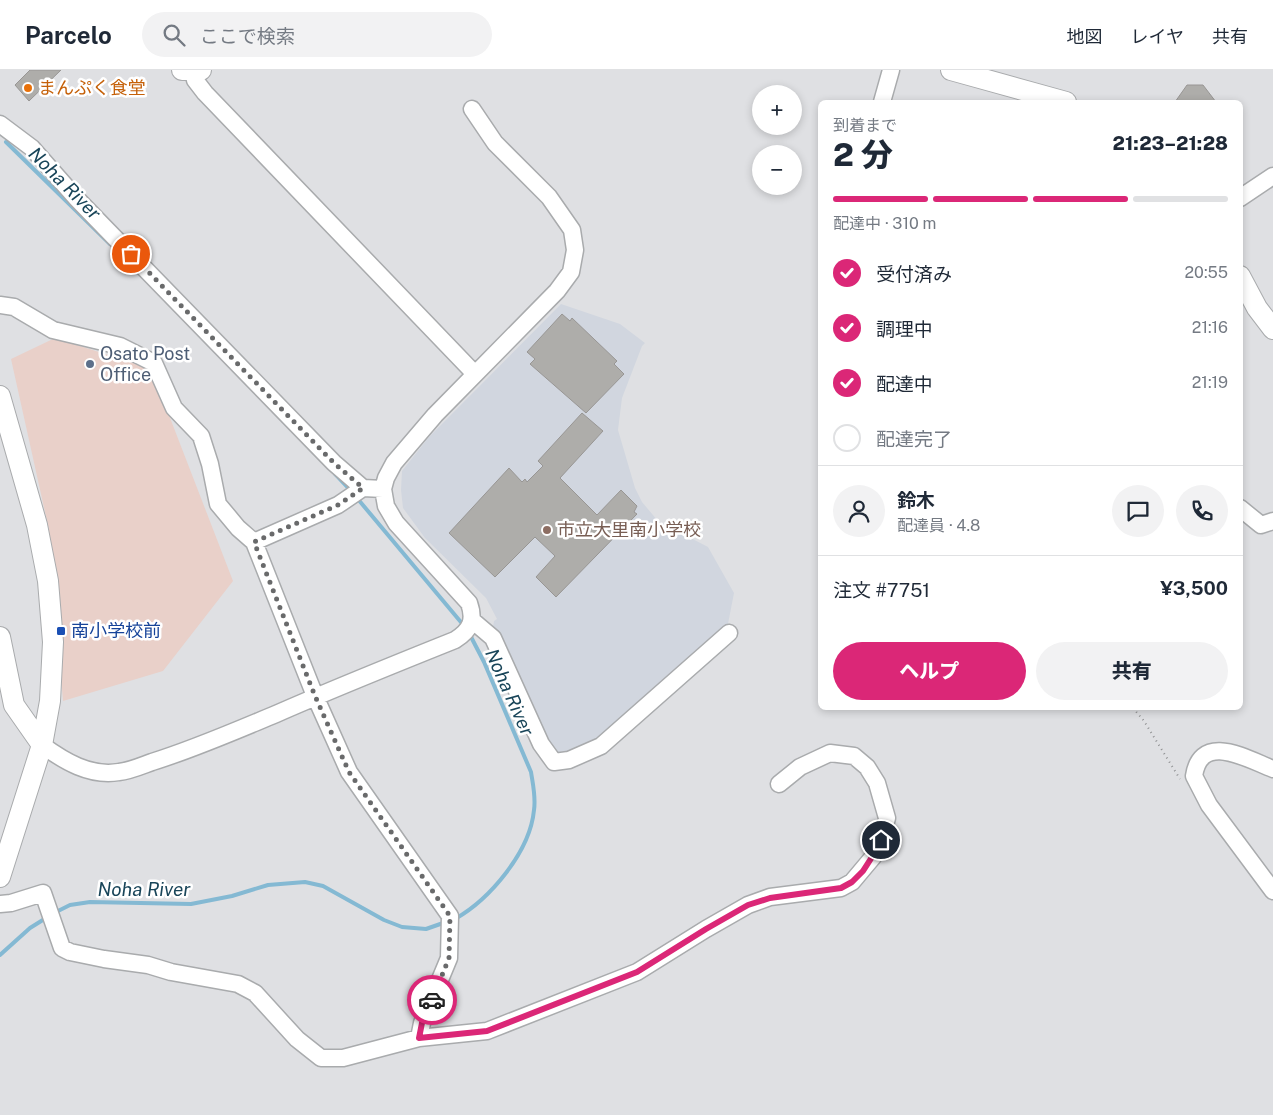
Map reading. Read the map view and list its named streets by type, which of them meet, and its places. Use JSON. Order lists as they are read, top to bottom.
{
  "water": ["Noha River"],
  "places": {
    "other": ["まんぷく食堂", "Osato Post Office", "市立大里南小学校"],
    "transit": ["南小学校前"]
  },
  "page": {
    "header": "Parcelo",
    "search": "ここで検索",
    "nav": ["地図", "レイヤ", "共有"],
    "map_buttons": ["+", "−"],
    "heading": ["2 分", "到着まで", "21:23–21:28"],
    "panel": [
      "鈴木",
      "配達員 · 4.8",
      "注文 #7751",
      "¥3,500"
    ],
    "bar": "配達中 · 310 m",
    "list": [
      ["受付済み", "20:55"],
      ["調理中", "21:16"],
      ["配達中", "21:19"],
      "配達完了"
    ],
    "buttons": ["ヘルプ", "共有"]
  }
}
